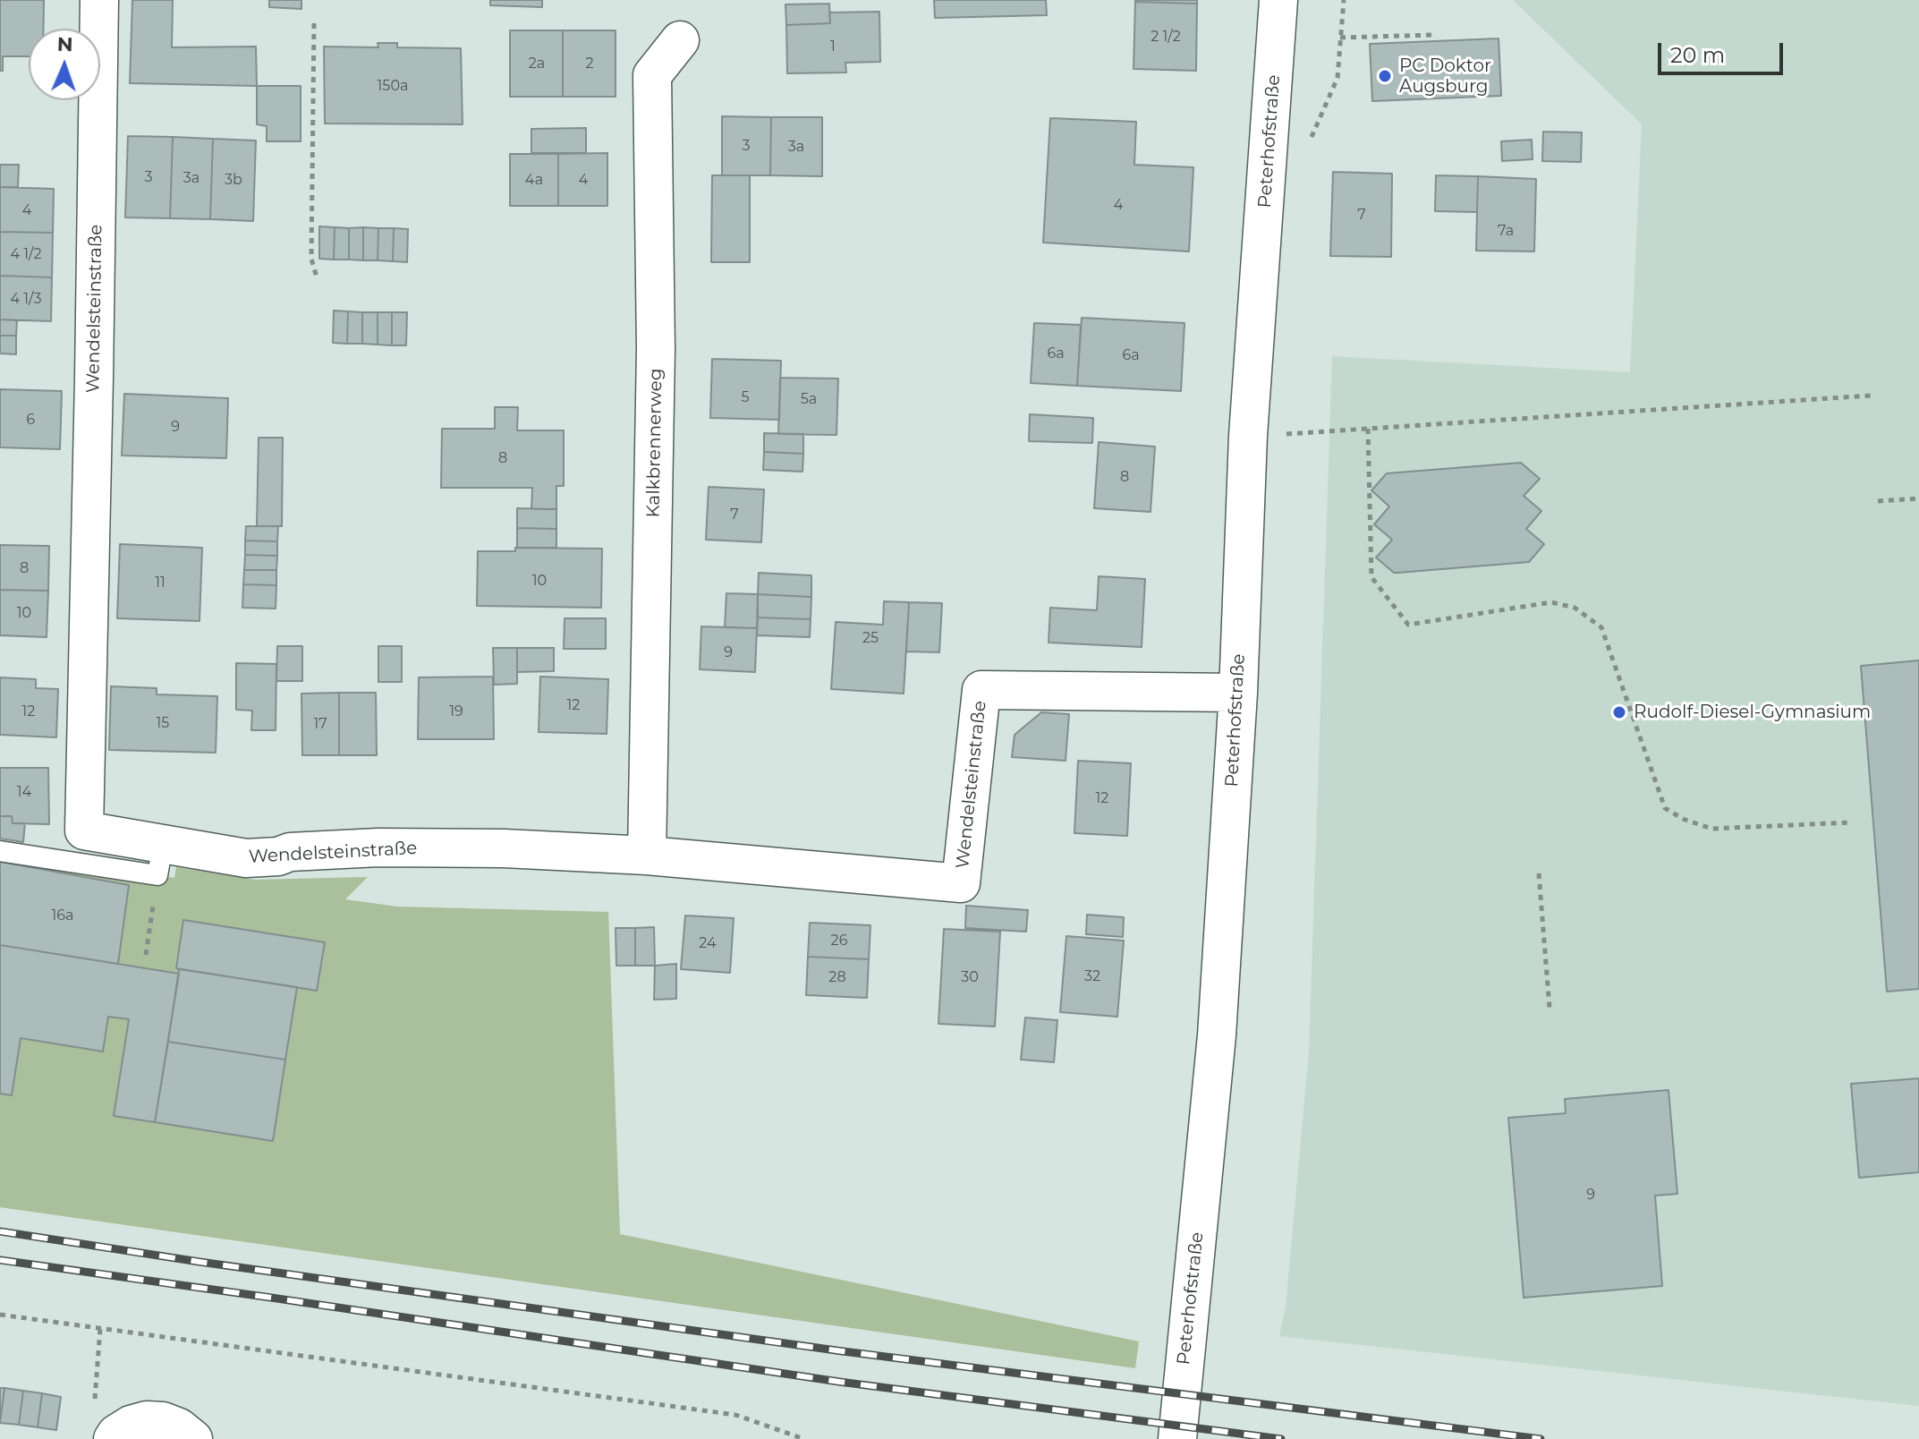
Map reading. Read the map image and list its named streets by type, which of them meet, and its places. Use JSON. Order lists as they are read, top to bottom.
{
  "streets": {
    "street": ["Peterhofstraße", "Wendelsteinstraße", "Kalkbrennerweg"]
  },
  "crossings": [
    ["Peterhofstraße", "Wendelsteinstraße"],
    ["Wendelsteinstraße", "Kalkbrennerweg"]
  ],
  "places": ["PC Doktor Augsburg", "Rudolf-Diesel-Gymnasium"],
  "house_numbers": [
    "2 1/2",
    "1",
    "2a",
    "2",
    "150a",
    "3",
    "3a",
    "3",
    "3a",
    "3b",
    "4a",
    "4",
    "4",
    "4",
    "7",
    "7a",
    "4 1/2",
    "4 1/3",
    "6a",
    "6a",
    "5",
    "5a",
    "6",
    "9",
    "8",
    "8",
    "7",
    "8",
    "10",
    "11",
    "10",
    "25",
    "9",
    "12",
    "12",
    "19",
    "15",
    "17",
    "14",
    "12",
    "16a",
    "26",
    "24",
    "32",
    "28",
    "30",
    "9"
  ],
  "scale_bar": "20 m",
  "north": "top"
}
